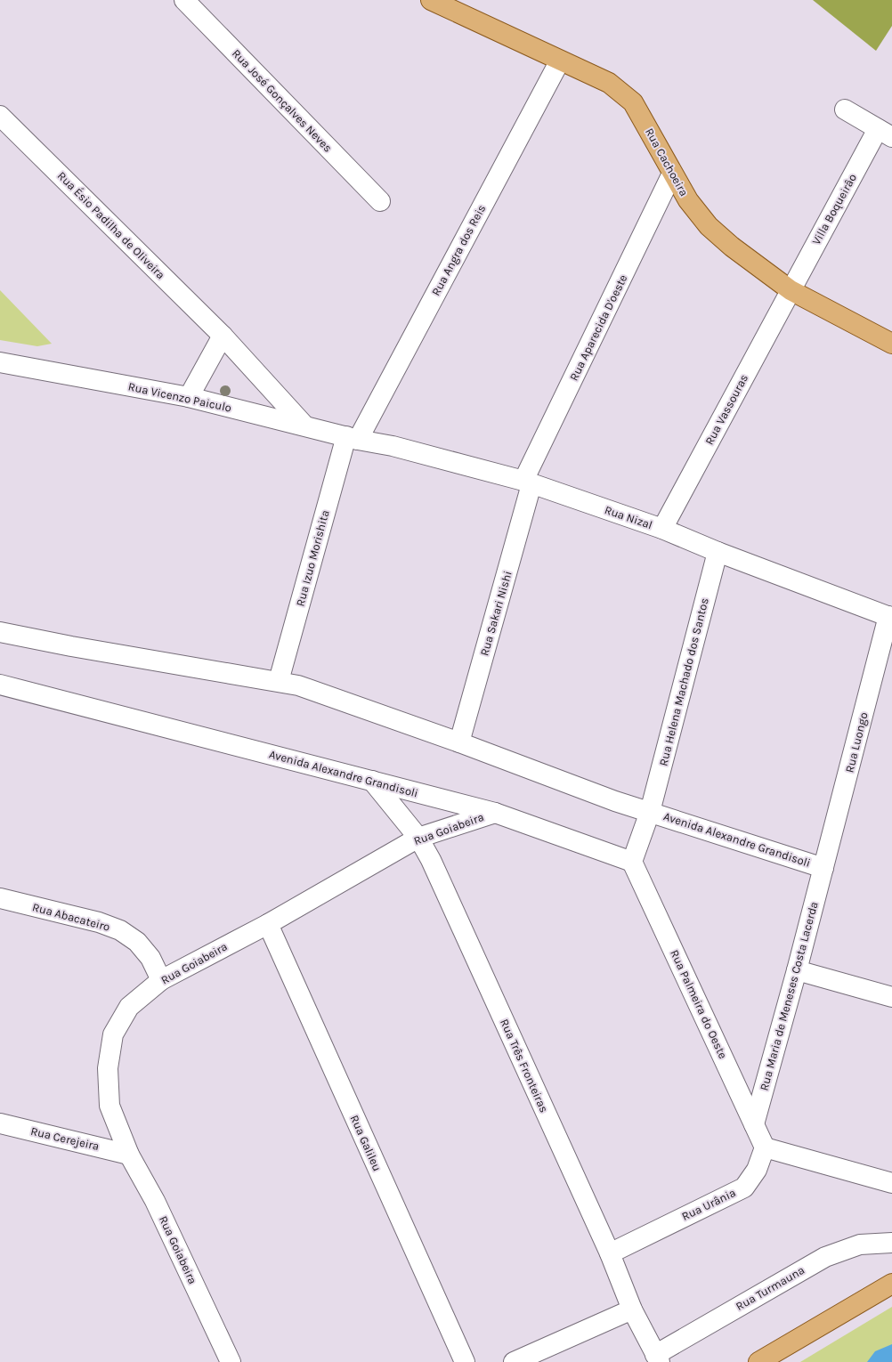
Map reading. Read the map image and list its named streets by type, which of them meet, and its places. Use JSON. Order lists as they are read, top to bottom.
{
  "streets": {
    "main road": ["Rua Cachoeira"],
    "street": [
      "Rua José Gonçalves Neves",
      "Villa Boqueirâo",
      "Rua Ésio Padilha de Oliveira",
      "Rua Angra dos Reis",
      "Rua Aparecida D'oeste",
      "Rua Vicenzo Paiculo",
      "Rua Vassouras",
      "Rua Nizal",
      "Rua Izuo Morishita",
      "Rua Sakari Nishi",
      "Rua Helena Machado dos Santos",
      "Rua Luongo",
      "Avenida Alexandre Grandisoli",
      "Rua Goiabeira",
      "Rua Abacateiro",
      "Rua Maria de Meneses Costa Lacerda",
      "Rua Palmeira do Oeste",
      "Rua Três Fronteiras",
      "Rua Cerejeira",
      "Rua Galileu",
      "Rua Urânia",
      "Rua Turmauna"
    ]
  },
  "crossings": [
    ["Rua Cachoeira", "Villa Boqueirâo"],
    ["Rua Cachoeira", "Rua Angra dos Reis"],
    ["Rua Cachoeira", "Rua Aparecida D'oeste"],
    ["Rua Cachoeira", "Rua Vassouras"],
    ["Villa Boqueirâo", "Rua Vassouras"],
    ["Rua Ésio Padilha de Oliveira", "Rua Vicenzo Paiculo"],
    ["Rua Angra dos Reis", "Rua Vicenzo Paiculo"],
    ["Rua Angra dos Reis", "Rua Nizal"],
    ["Rua Angra dos Reis", "Rua Izuo Morishita"],
    ["Rua Aparecida D'oeste", "Rua Nizal"],
    ["Rua Aparecida D'oeste", "Rua Sakari Nishi"],
    ["Rua Vicenzo Paiculo", "Rua Nizal"],
    ["Rua Vicenzo Paiculo", "Rua Izuo Morishita"],
    ["Rua Vassouras", "Rua Nizal"],
    ["Rua Nizal", "Rua Izuo Morishita"],
    ["Rua Nizal", "Rua Sakari Nishi"],
    ["Rua Nizal", "Rua Helena Machado dos Santos"],
    ["Rua Nizal", "Rua Luongo"],
    ["Rua Izuo Morishita", "Avenida Alexandre Grandisoli"],
    ["Rua Sakari Nishi", "Avenida Alexandre Grandisoli"],
    ["Rua Helena Machado dos Santos", "Avenida Alexandre Grandisoli"],
    ["Rua Luongo", "Avenida Alexandre Grandisoli"],
    ["Rua Luongo", "Rua Maria de Meneses Costa Lacerda"],
    ["Avenida Alexandre Grandisoli", "Rua Goiabeira"],
    ["Avenida Alexandre Grandisoli", "Rua Maria de Meneses Costa Lacerda"],
    ["Avenida Alexandre Grandisoli", "Rua Palmeira do Oeste"],
    ["Avenida Alexandre Grandisoli", "Rua Três Fronteiras"],
    ["Rua Goiabeira", "Rua Abacateiro"],
    ["Rua Goiabeira", "Rua Três Fronteiras"],
    ["Rua Goiabeira", "Rua Cerejeira"],
    ["Rua Goiabeira", "Rua Galileu"],
    ["Rua Maria de Meneses Costa Lacerda", "Rua Palmeira do Oeste"],
    ["Rua Palmeira do Oeste", "Rua Urânia"],
    ["Rua Três Fronteiras", "Rua Urânia"],
    ["Rua Três Fronteiras", "Rua Turmauna"]
  ]
}
